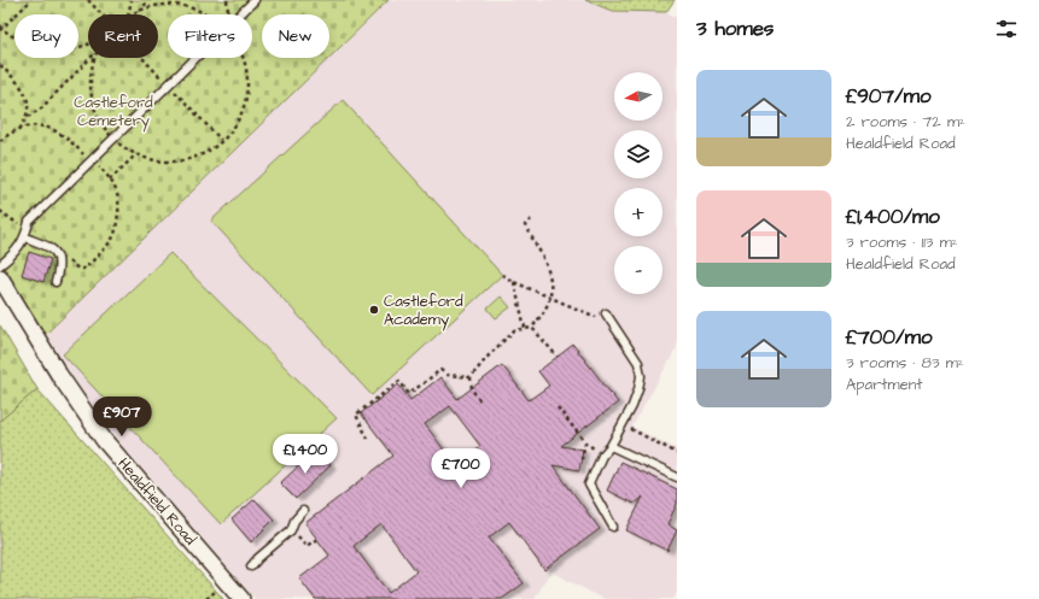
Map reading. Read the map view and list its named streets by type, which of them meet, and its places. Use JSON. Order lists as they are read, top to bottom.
{
  "streets": {
    "street": ["Healdfield Road"]
  },
  "parks": ["Castleford Cemetery"],
  "places": ["Castleford Academy"],
  "north": "left",
  "page": {
    "heading": "3 homes",
    "chip": [
      "Buy",
      "Rent",
      "Filters",
      "New"
    ],
    "list": [
      {
        "name": "£907/mo",
        "note": "2 rooms · 72 m² · Healdfield Road"
      },
      {
        "name": "£1,400/mo",
        "note": "3 rooms · 113 m² · Healdfield Road"
      },
      {
        "name": "£700/mo",
        "note": "3 rooms · 83 m² · Apartment"
      }
    ],
    "map_buttons": ["+", "−"],
    "price": ["£907", "£1,400", "£700"]
  }
}
